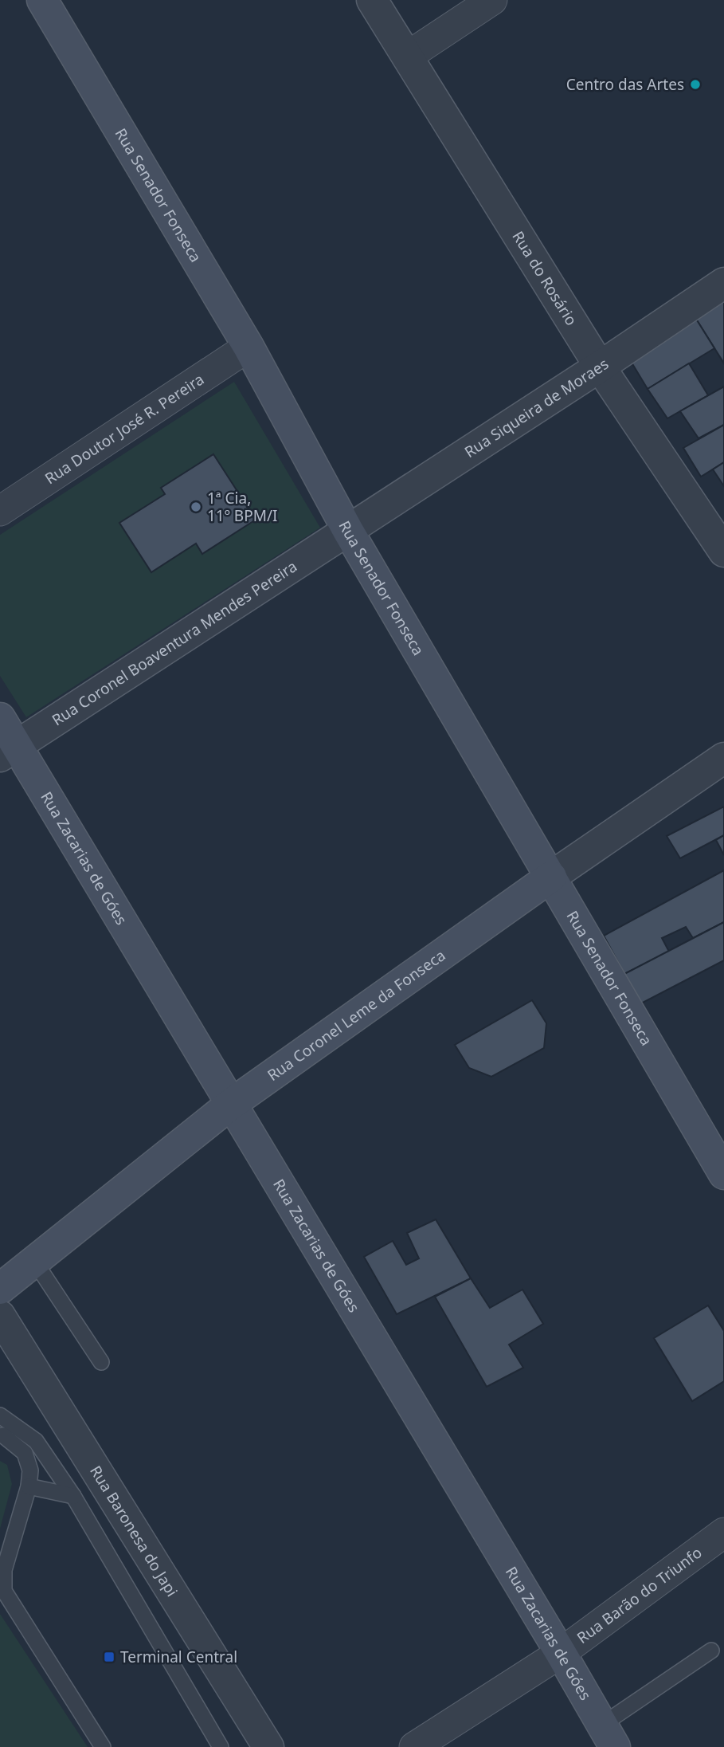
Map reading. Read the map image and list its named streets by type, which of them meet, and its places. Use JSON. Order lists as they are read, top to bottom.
{
  "streets": {
    "main road": ["Rua Senador Fonseca", "Rua Zacarias de Góes", "Rua Coronel Leme da Fonseca"],
    "street": [
      "Rua do Rosário",
      "Rua Siqueira de Moraes",
      "Rua Doutor José R. Pereira",
      "Rua Coronel Boaventura Mendes Pereira",
      "Rua Baronesa do Japi",
      "Rua Barão do Triunfo"
    ]
  },
  "crossings": [
    ["Rua Senador Fonseca", "Rua Siqueira de Moraes"],
    ["Rua Senador Fonseca", "Rua Doutor José R. Pereira"],
    ["Rua Senador Fonseca", "Rua Coronel Boaventura Mendes Pereira"],
    ["Rua Senador Fonseca", "Rua Coronel Leme da Fonseca"],
    ["Rua do Rosário", "Rua Siqueira de Moraes"],
    ["Rua Siqueira de Moraes", "Rua Coronel Boaventura Mendes Pereira"],
    ["Rua Coronel Boaventura Mendes Pereira", "Rua Zacarias de Góes"],
    ["Rua Zacarias de Góes", "Rua Coronel Leme da Fonseca"],
    ["Rua Zacarias de Góes", "Rua Barão do Triunfo"]
  ],
  "places": {
    "other": ["Centro das Artes", "1ª Cia, 11º BPM/I"],
    "transit": ["Terminal Central"]
  }
}
